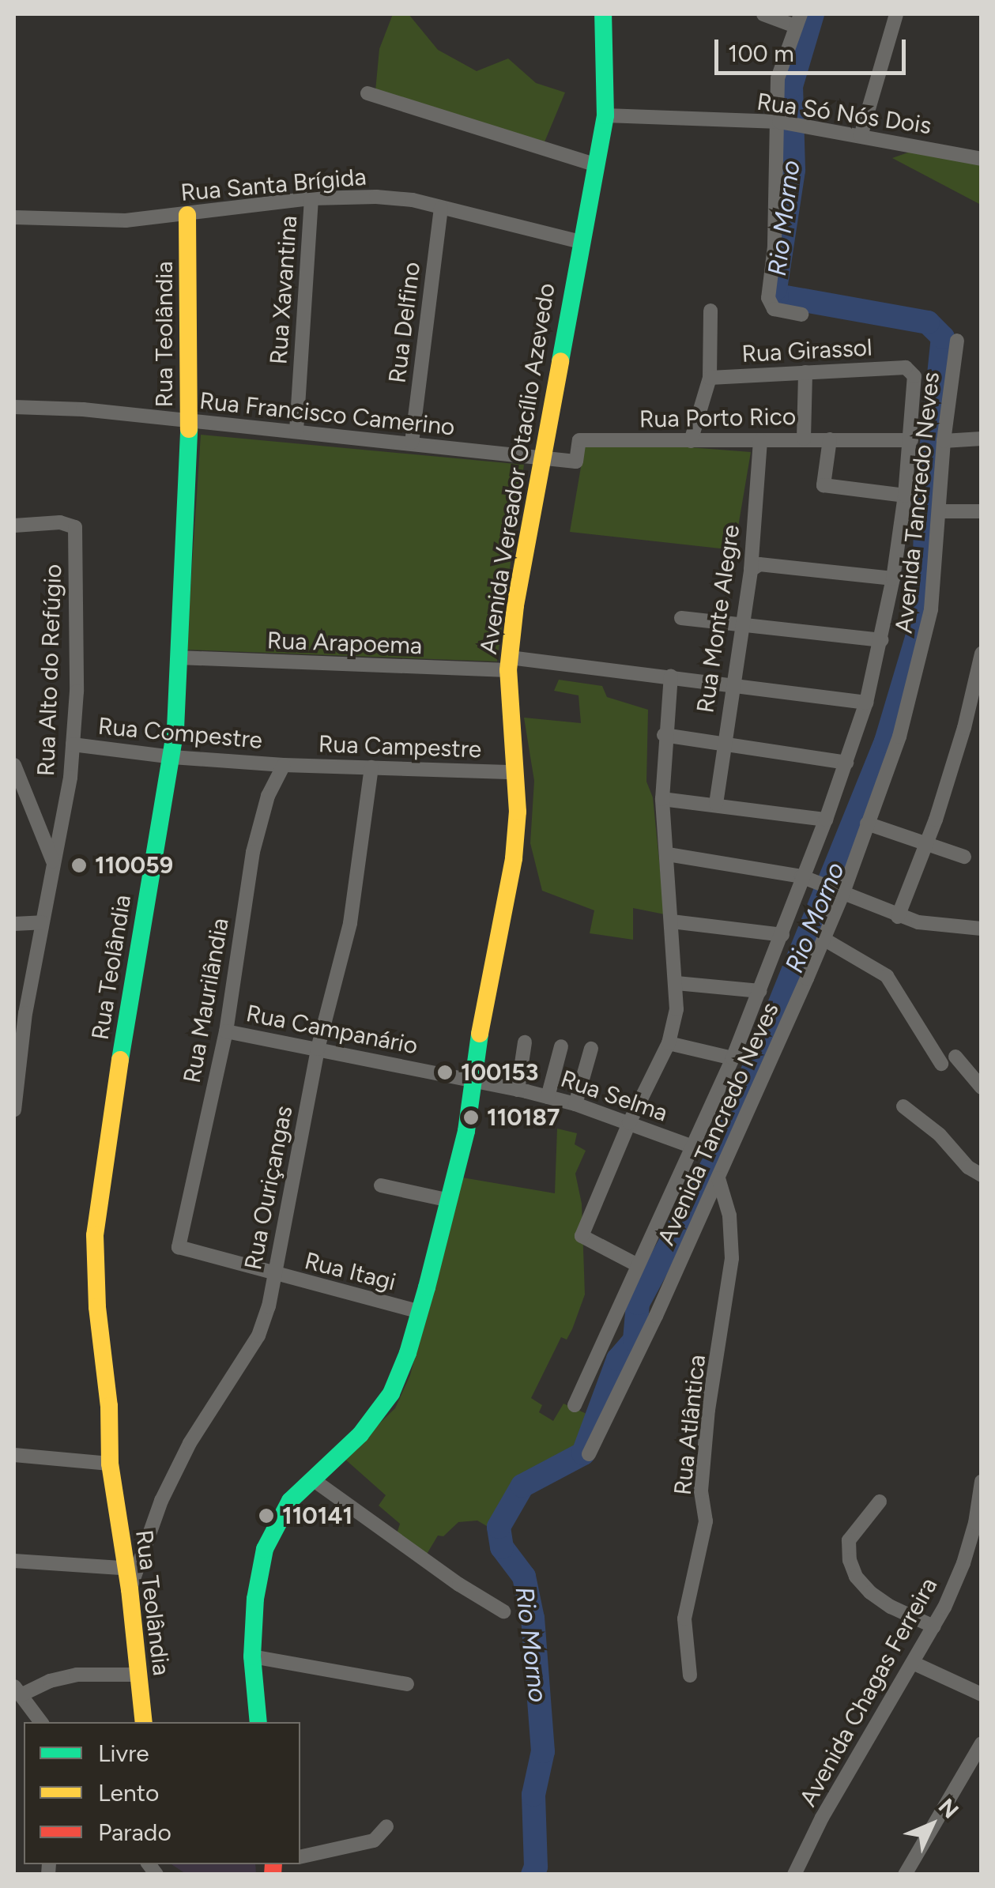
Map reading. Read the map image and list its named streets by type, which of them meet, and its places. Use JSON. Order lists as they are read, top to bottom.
{
  "streets": {
    "main road": ["Rua Teolândia", "Avenida Vereador Otacílio Azevedo"],
    "street": [
      "Rua Só Nós Dois",
      "Rua Santa Brígida",
      "Rua Xavantina",
      "Rua Delfino",
      "Rua Girassol",
      "Rua Francisco Camerino",
      "Rua Porto Rico",
      "Avenida Tancredo Neves",
      "Rua Monte Alegre",
      "Rua Arapoema",
      "Rua Alto do Refúgio",
      "Rua Compestre",
      "Rua Campestre",
      "Rua Maurilândia",
      "Rua Campanário",
      "Rua Selma",
      "Rua Ouriçangas",
      "Rua Itagi",
      "Rua Atlântica",
      "Avenida Chagas Ferreira"
    ]
  },
  "crossings": [
    ["Rua Só Nós Dois", "Avenida Vereador Otacílio Azevedo"],
    ["Rua Santa Brígida", "Rua Xavantina"],
    ["Rua Santa Brígida", "Rua Delfino"],
    ["Rua Santa Brígida", "Rua Teolândia"],
    ["Rua Santa Brígida", "Avenida Vereador Otacílio Azevedo"],
    ["Rua Xavantina", "Rua Francisco Camerino"],
    ["Rua Delfino", "Rua Francisco Camerino"],
    ["Rua Teolândia", "Rua Francisco Camerino"],
    ["Rua Teolândia", "Rua Arapoema"],
    ["Rua Teolândia", "Rua Compestre"],
    ["Rua Teolândia", "Rua Ouriçangas"],
    ["Rua Girassol", "Avenida Tancredo Neves"],
    ["Rua Francisco Camerino", "Rua Porto Rico"],
    ["Rua Francisco Camerino", "Avenida Vereador Otacílio Azevedo"],
    ["Rua Porto Rico", "Avenida Vereador Otacílio Azevedo"],
    ["Rua Porto Rico", "Avenida Tancredo Neves"],
    ["Rua Porto Rico", "Rua Monte Alegre"],
    ["Avenida Vereador Otacílio Azevedo", "Rua Arapoema"],
    ["Avenida Vereador Otacílio Azevedo", "Rua Campestre"],
    ["Avenida Vereador Otacílio Azevedo", "Rua Campanário"],
    ["Avenida Vereador Otacílio Azevedo", "Rua Selma"],
    ["Avenida Vereador Otacílio Azevedo", "Rua Itagi"],
    ["Avenida Tancredo Neves", "Rua Arapoema"],
    ["Avenida Tancredo Neves", "Rua Selma"],
    ["Avenida Tancredo Neves", "Rua Atlântica"],
    ["Rua Monte Alegre", "Rua Arapoema"],
    ["Rua Alto do Refúgio", "Rua Compestre"],
    ["Rua Compestre", "Rua Campestre"],
    ["Rua Compestre", "Rua Maurilândia"],
    ["Rua Campestre", "Rua Maurilândia"],
    ["Rua Campestre", "Rua Ouriçangas"],
    ["Rua Maurilândia", "Rua Campanário"],
    ["Rua Maurilândia", "Rua Itagi"],
    ["Rua Campanário", "Rua Selma"],
    ["Rua Campanário", "Rua Ouriçangas"],
    ["Rua Ouriçangas", "Rua Itagi"]
  ],
  "water": ["Rio Morno"],
  "places": [
    "110059",
    "100153",
    "110187",
    "110141"
  ],
  "legend": ["Livre", "Lento", "Parado"],
  "scale_bar": "100 m",
  "north": "top right"
}
